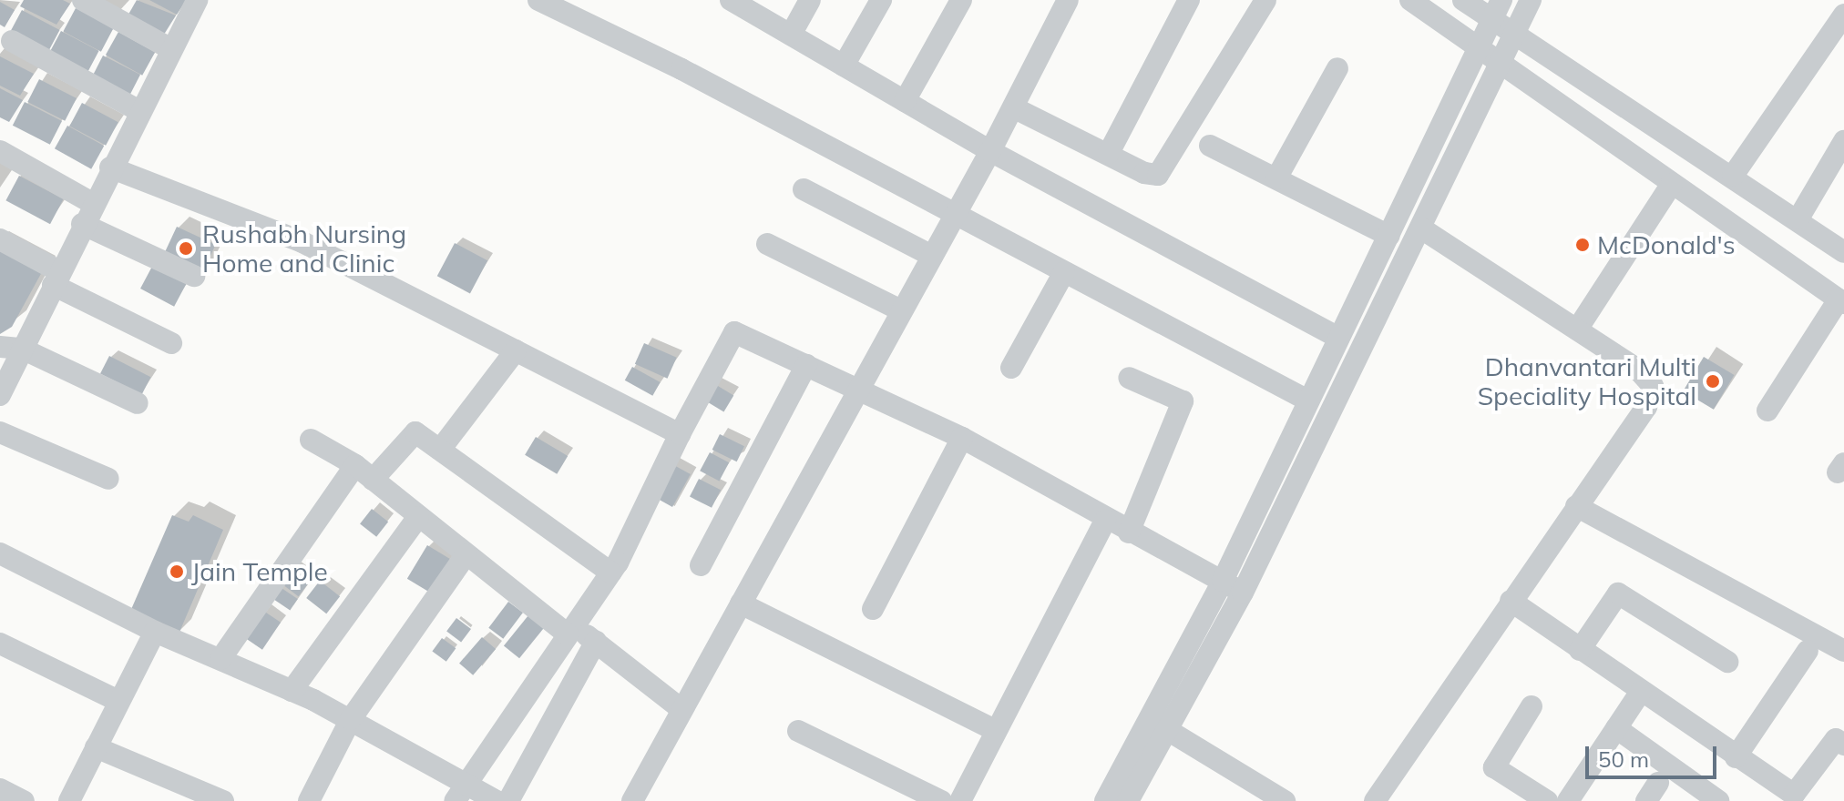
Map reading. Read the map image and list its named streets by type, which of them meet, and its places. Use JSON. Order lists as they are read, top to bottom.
{
  "places": [
    "McDonald's",
    "Rushabh Nursing Home and Clinic",
    "Dhanvantari Multi Speciality Hospital",
    "Jain Temple"
  ],
  "scale_bar": "50 m"
}
